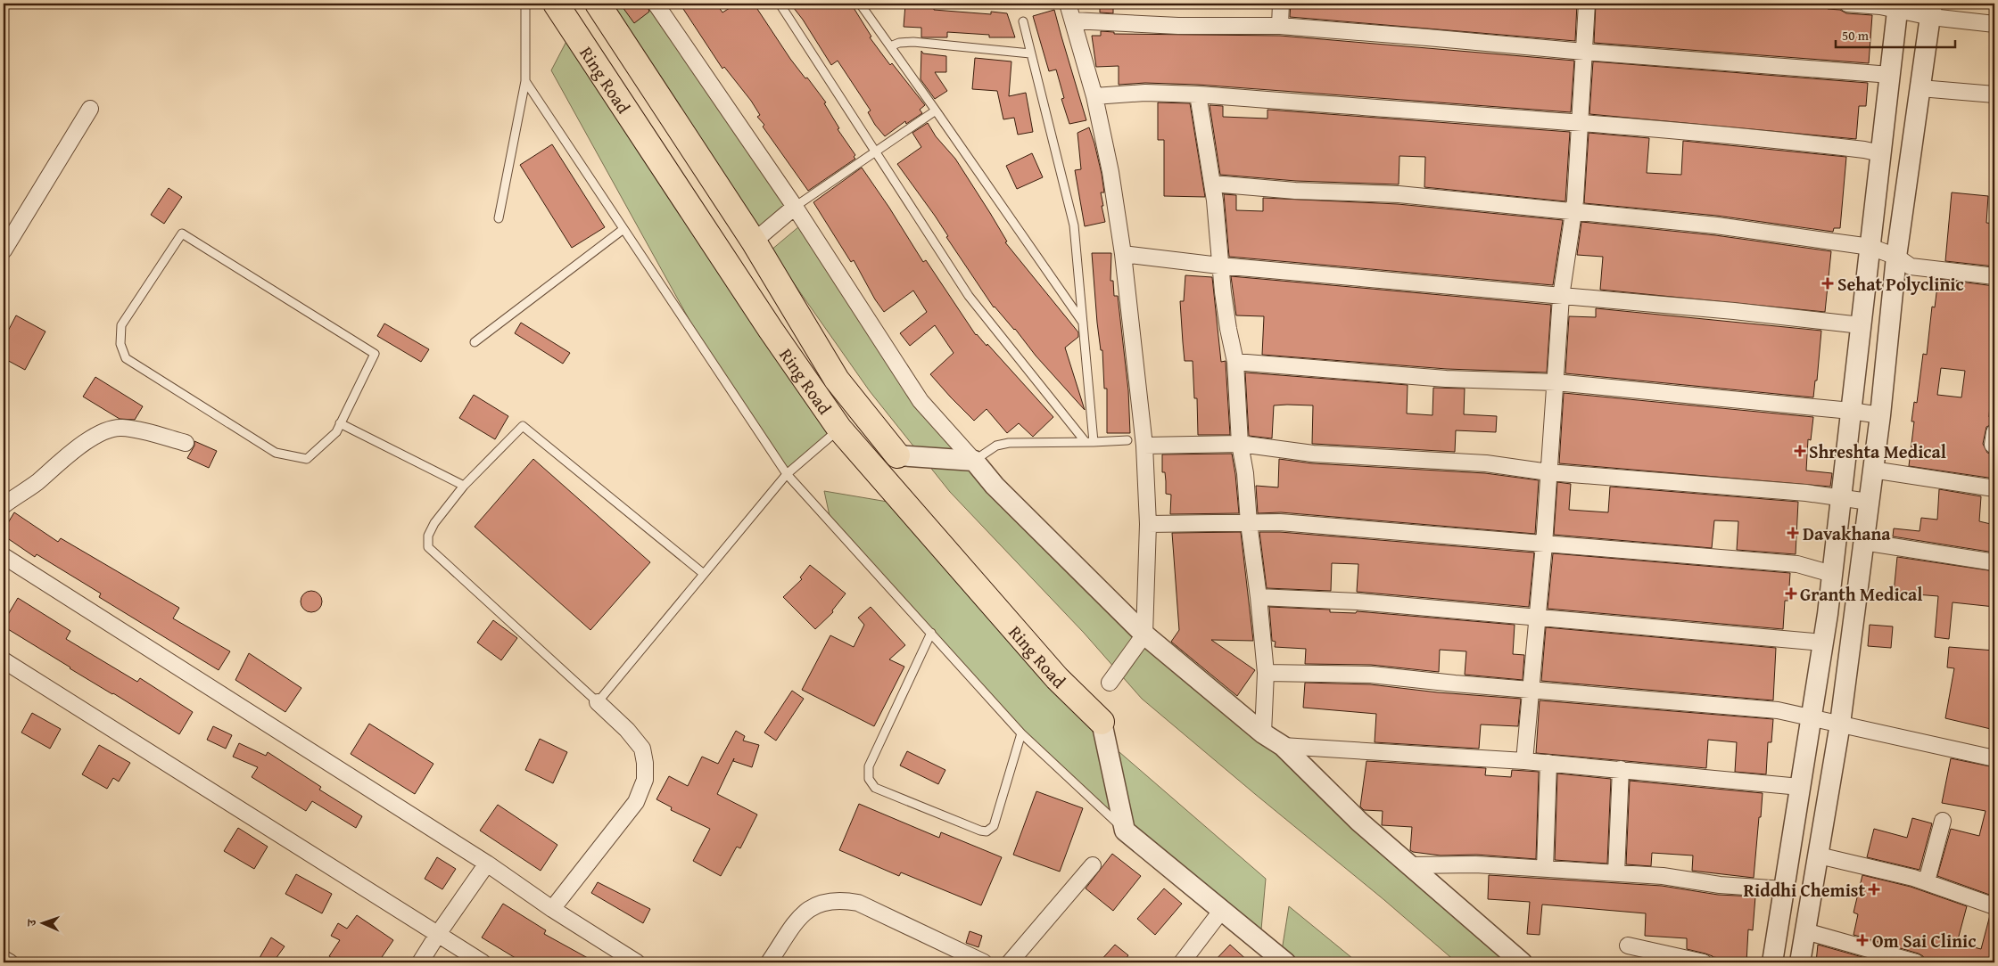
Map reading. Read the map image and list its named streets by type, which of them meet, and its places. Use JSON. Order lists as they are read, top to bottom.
{
  "streets": {
    "main road": ["Ring Road"]
  },
  "places": {
    "health": [
      "Sehat Polyclinic",
      "Shreshta Medical",
      "Davakhana",
      "Granth Medical",
      "Riddhi Chemist",
      "Om Sai Clinic"
    ]
  },
  "scale_bar": "50 m",
  "north": "left"
}
